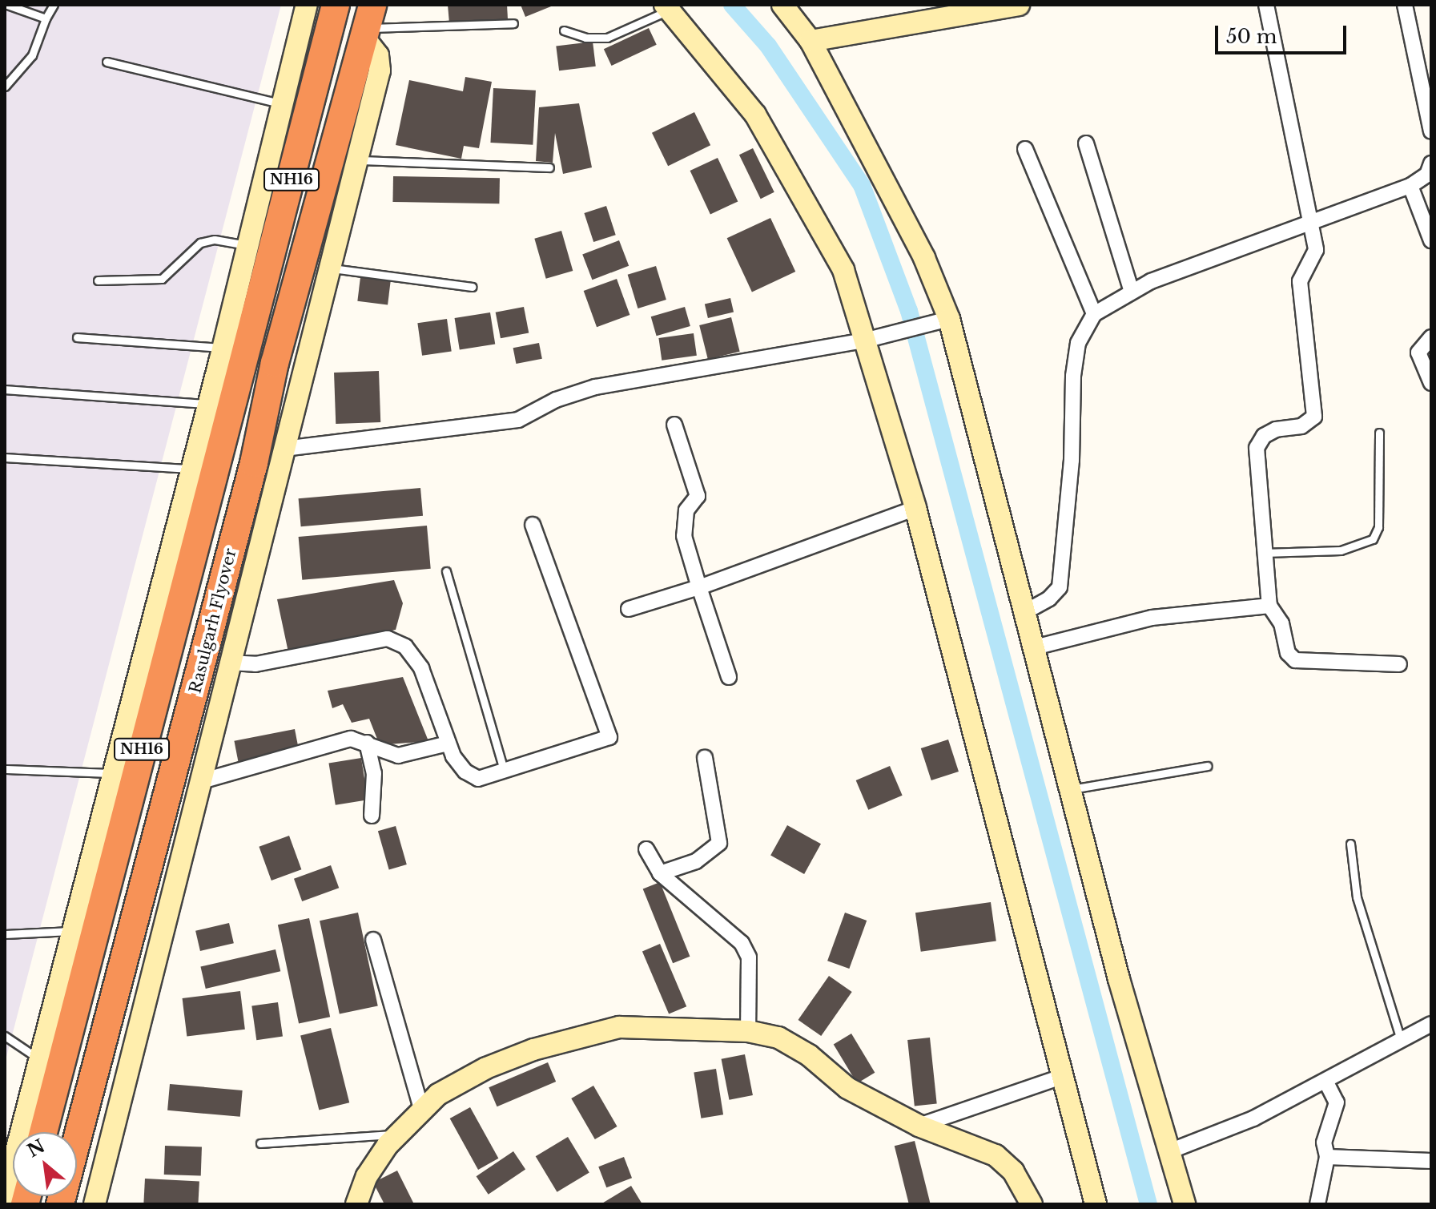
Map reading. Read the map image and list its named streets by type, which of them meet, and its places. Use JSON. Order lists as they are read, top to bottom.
{
  "streets": {
    "highway": ["NH16", "Rasulgarh Flyover"]
  },
  "scale_bar": "50 m",
  "north": "top left"
}
